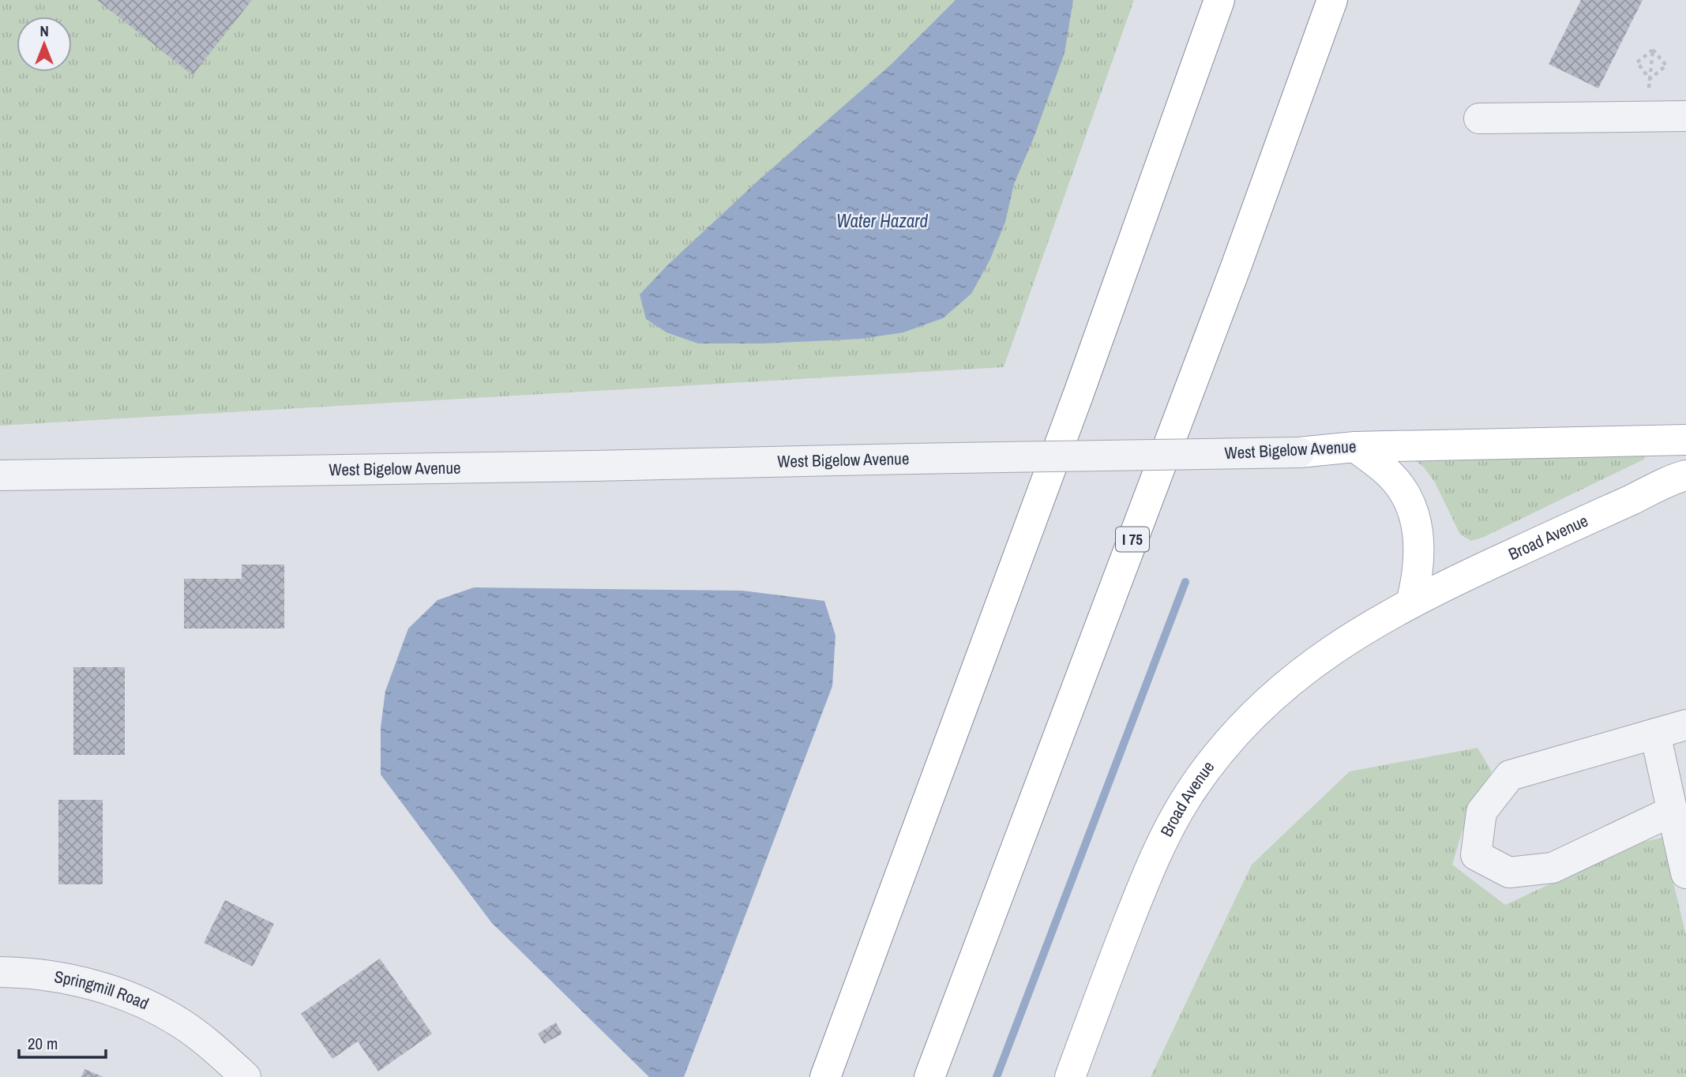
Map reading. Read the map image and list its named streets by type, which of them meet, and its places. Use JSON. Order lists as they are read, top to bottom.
{
  "streets": {
    "main road": ["West Bigelow Avenue", "Broad Avenue", "I 75"],
    "street": ["Springmill Road"]
  },
  "water": ["Water Hazard"],
  "scale_bar": "20 m",
  "north": "top"
}
